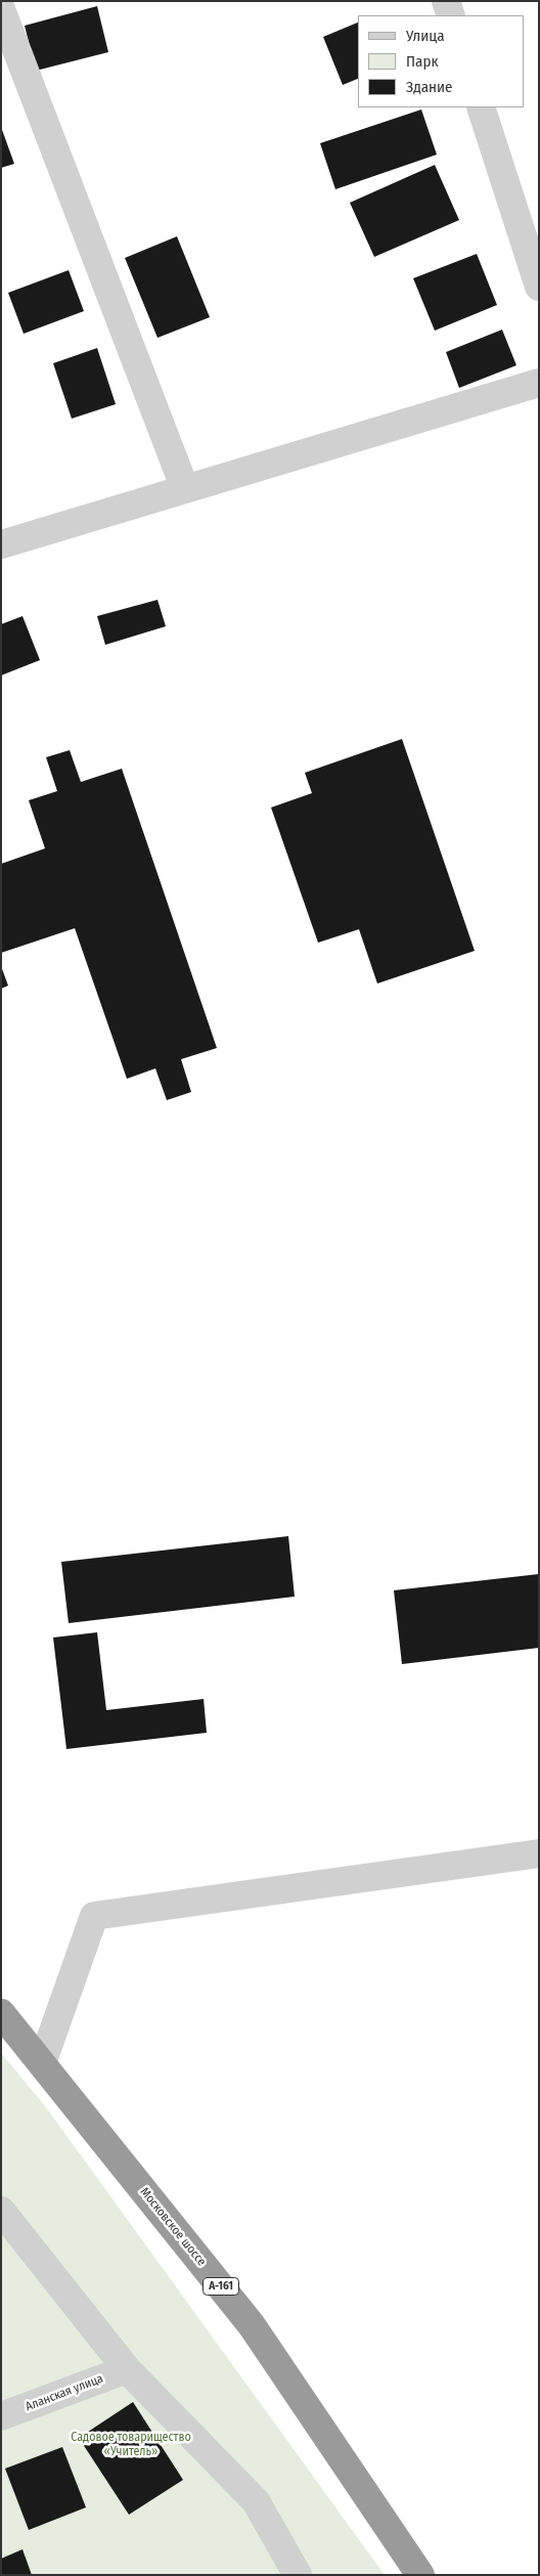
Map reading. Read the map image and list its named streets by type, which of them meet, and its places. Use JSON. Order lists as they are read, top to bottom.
{
  "streets": {
    "highway": ["Московское шоссе", "А-161"],
    "street": ["Аланская улица"]
  },
  "parks": ["Садовое товарищество «Учитель»"],
  "legend": ["Улица", "Парк", "Здание"]
}
